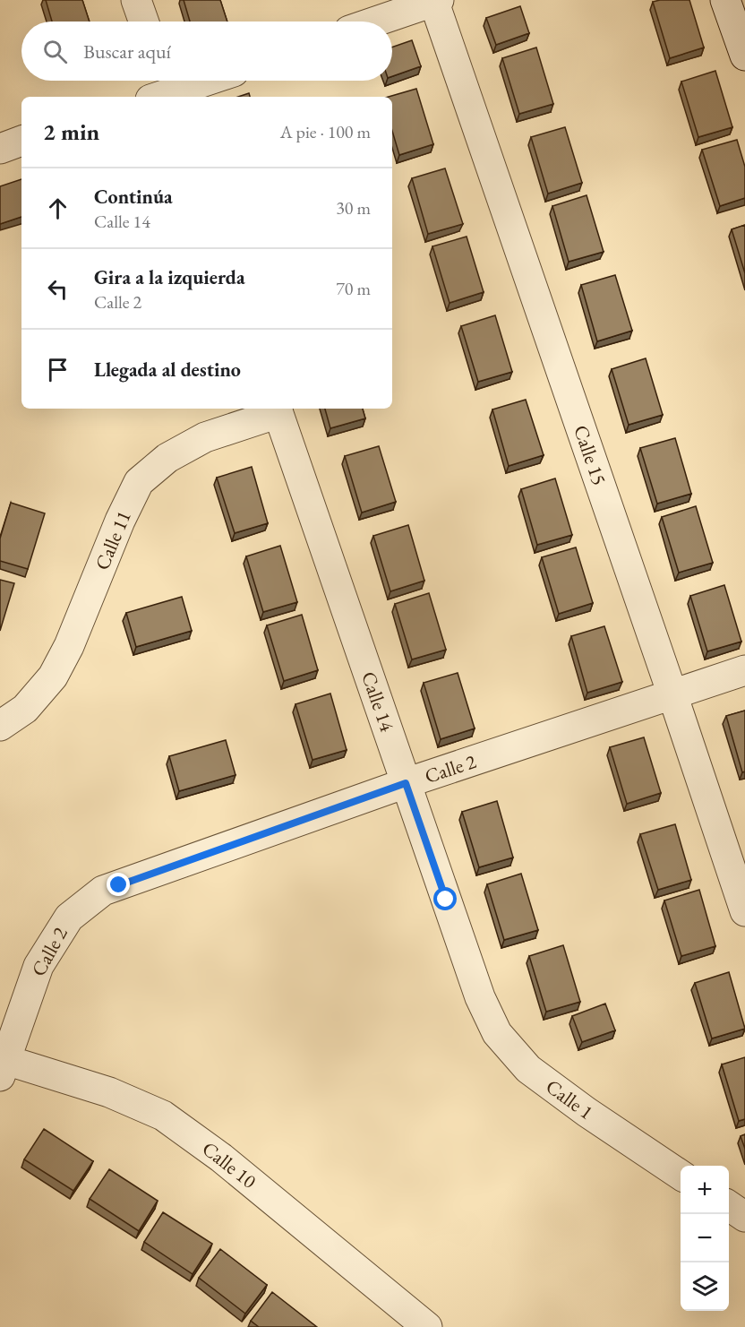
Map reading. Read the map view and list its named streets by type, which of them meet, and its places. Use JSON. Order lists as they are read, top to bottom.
{
  "streets": {
    "street": [
      "Calle 15",
      "Calle 11",
      "Calle 14",
      "Calle 2",
      "Calle 1",
      "Calle 10"
    ]
  },
  "crossings": [
    ["Calle 15", "Calle 2"],
    ["Calle 11", "Calle 14"],
    ["Calle 14", "Calle 2"],
    ["Calle 14", "Calle 1"],
    ["Calle 2", "Calle 10"]
  ],
  "page": {
    "search": "Buscar aquí",
    "heading": ["2 min", "A pie · 100 m"],
    "list": [
      ["Continúa", "Calle 14", "30 m"],
      ["Gira a la izquierda", "Calle 2", "70 m"],
      "Llegada al destino"
    ],
    "map_buttons": ["+", "−"]
  }
}
